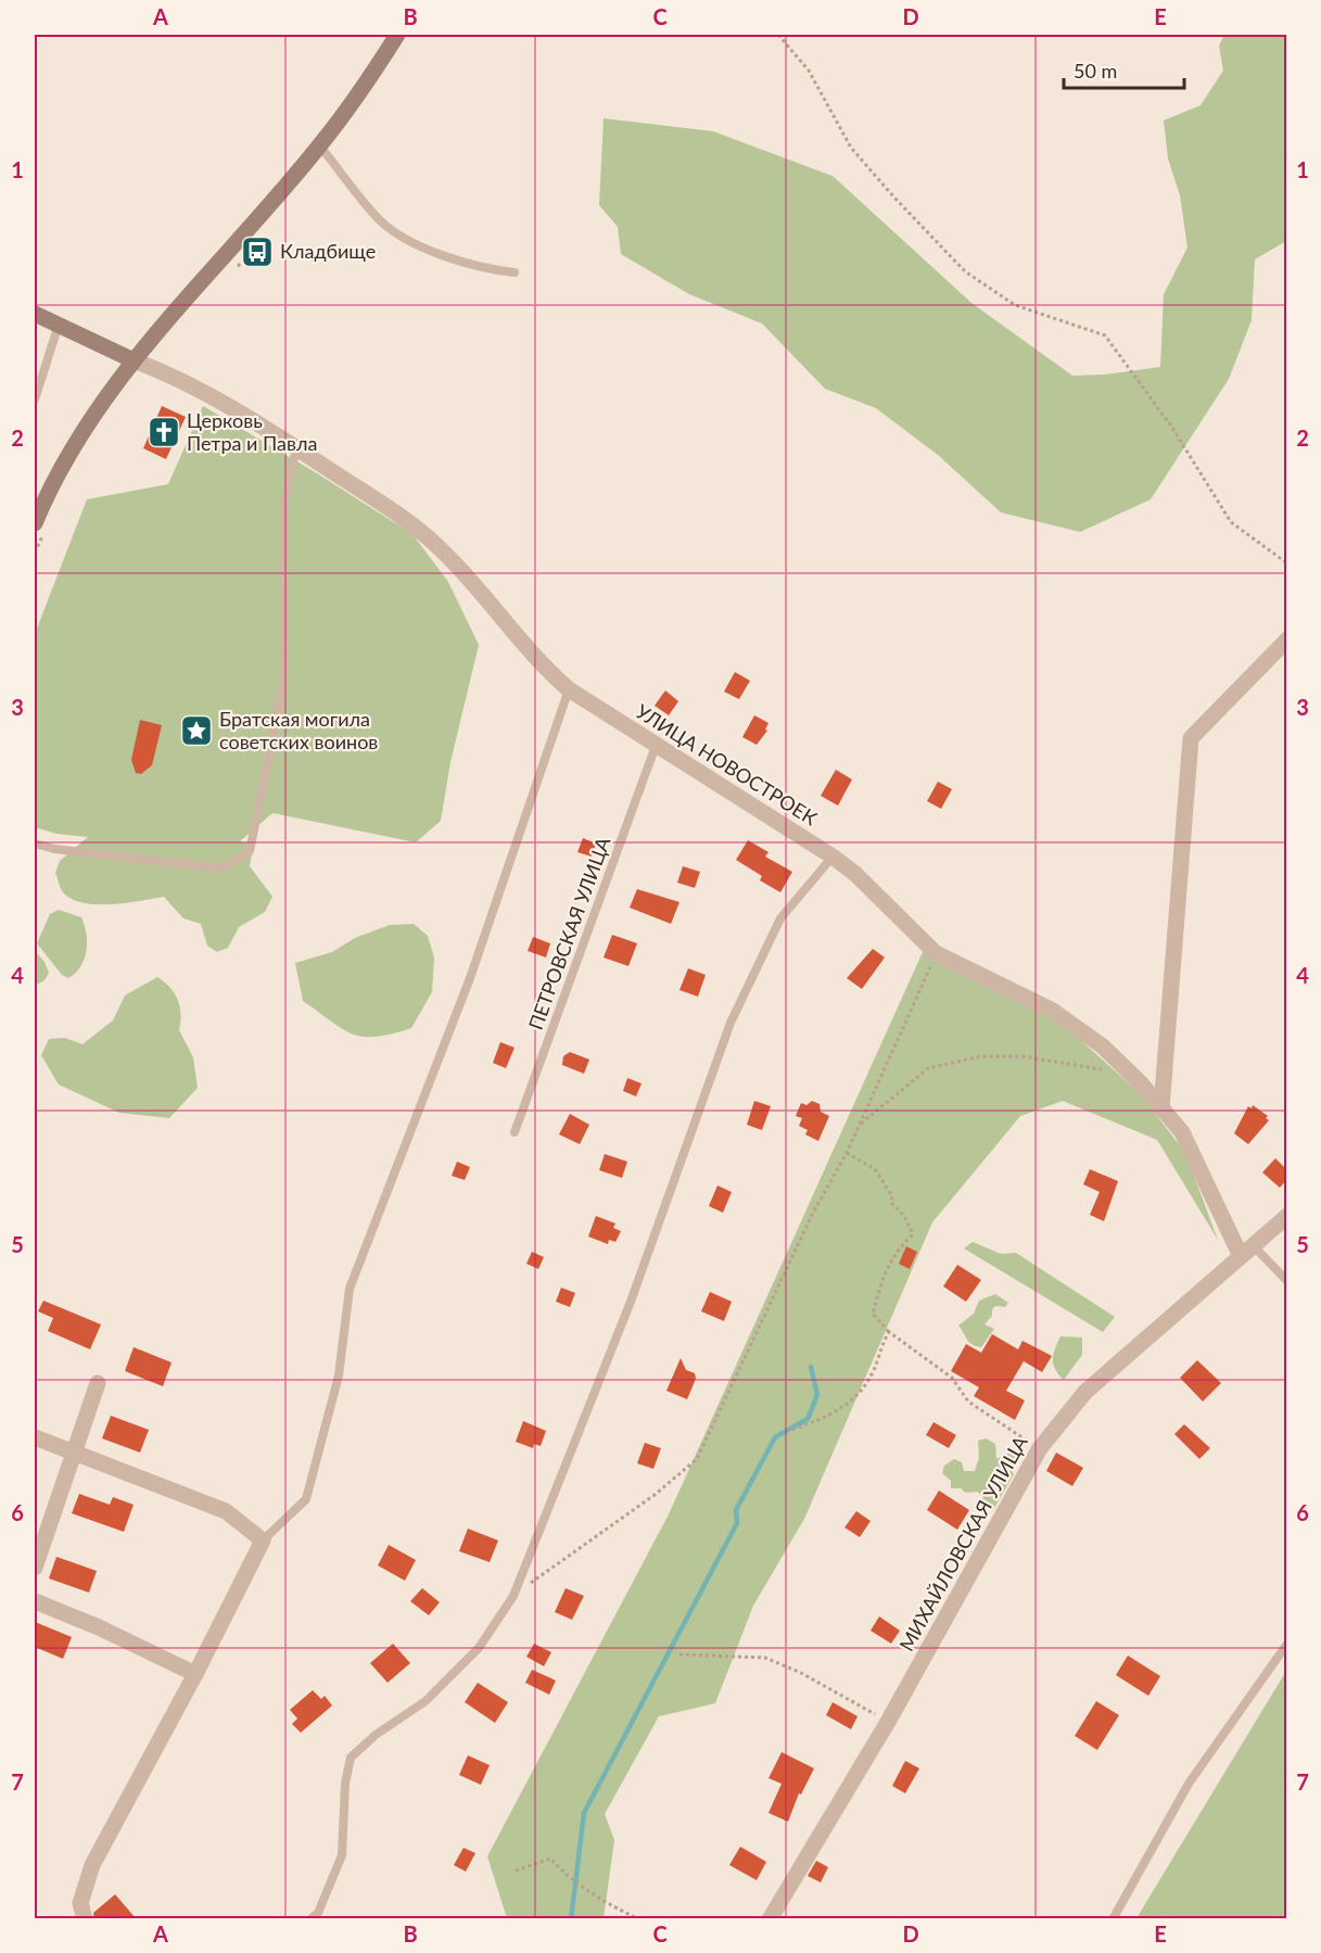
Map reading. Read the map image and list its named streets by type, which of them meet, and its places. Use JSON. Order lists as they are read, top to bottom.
{
  "streets": {
    "street": ["УЛИЦА НОВОСТРОЕК", "МИХАЙЛОВСКАЯ УЛИЦА"],
    "lane": ["ПЕТРОВСКАЯ УЛИЦА"]
  },
  "crossings": [
    ["УЛИЦА НОВОСТРОЕК", "ПЕТРОВСКАЯ УЛИЦА"],
    ["УЛИЦА НОВОСТРОЕК", "МИХАЙЛОВСКАЯ УЛИЦА"]
  ],
  "places": {
    "bus stop": ["Кладбище"],
    "church": ["Церковь Петра и Павла"],
    "place": ["Братская могила советских воинов"]
  },
  "scale_bar": "50 m",
  "grid": {
    "columns": [
      "A",
      "B",
      "C",
      "D",
      "E"
    ],
    "rows": [
      "1",
      "2",
      "3",
      "4",
      "5",
      "6",
      "7"
    ]
  }
}
